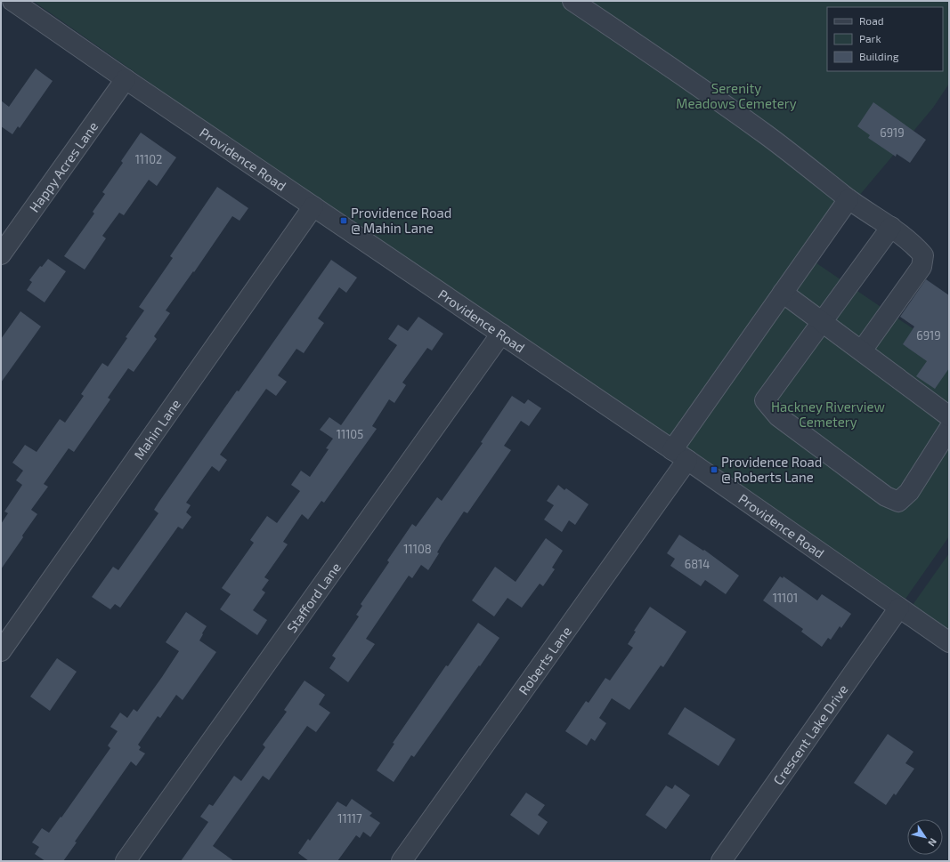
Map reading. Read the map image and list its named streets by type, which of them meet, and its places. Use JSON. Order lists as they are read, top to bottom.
{
  "streets": {
    "street": [
      "Providence Road",
      "Happy Acres Lane",
      "Mahin Lane",
      "Stafford Lane",
      "Roberts Lane",
      "Crescent Lake Drive"
    ]
  },
  "crossings": [
    ["Providence Road", "Happy Acres Lane"],
    ["Providence Road", "Mahin Lane"],
    ["Providence Road", "Stafford Lane"],
    ["Providence Road", "Roberts Lane"],
    ["Providence Road", "Crescent Lake Drive"]
  ],
  "parks": ["Serenity Meadows Cemetery", "Hackney Riverview Cemetery"],
  "places": {
    "transit": ["Providence Road @ Mahin Lane", "Providence Road @ Roberts Lane"]
  },
  "house_numbers": [
    "6919",
    "11102",
    "6919",
    "11105",
    "11108",
    "6814",
    "11101",
    "11117"
  ],
  "legend": ["Road", "Park", "Building"],
  "north": "bottom right"
}
